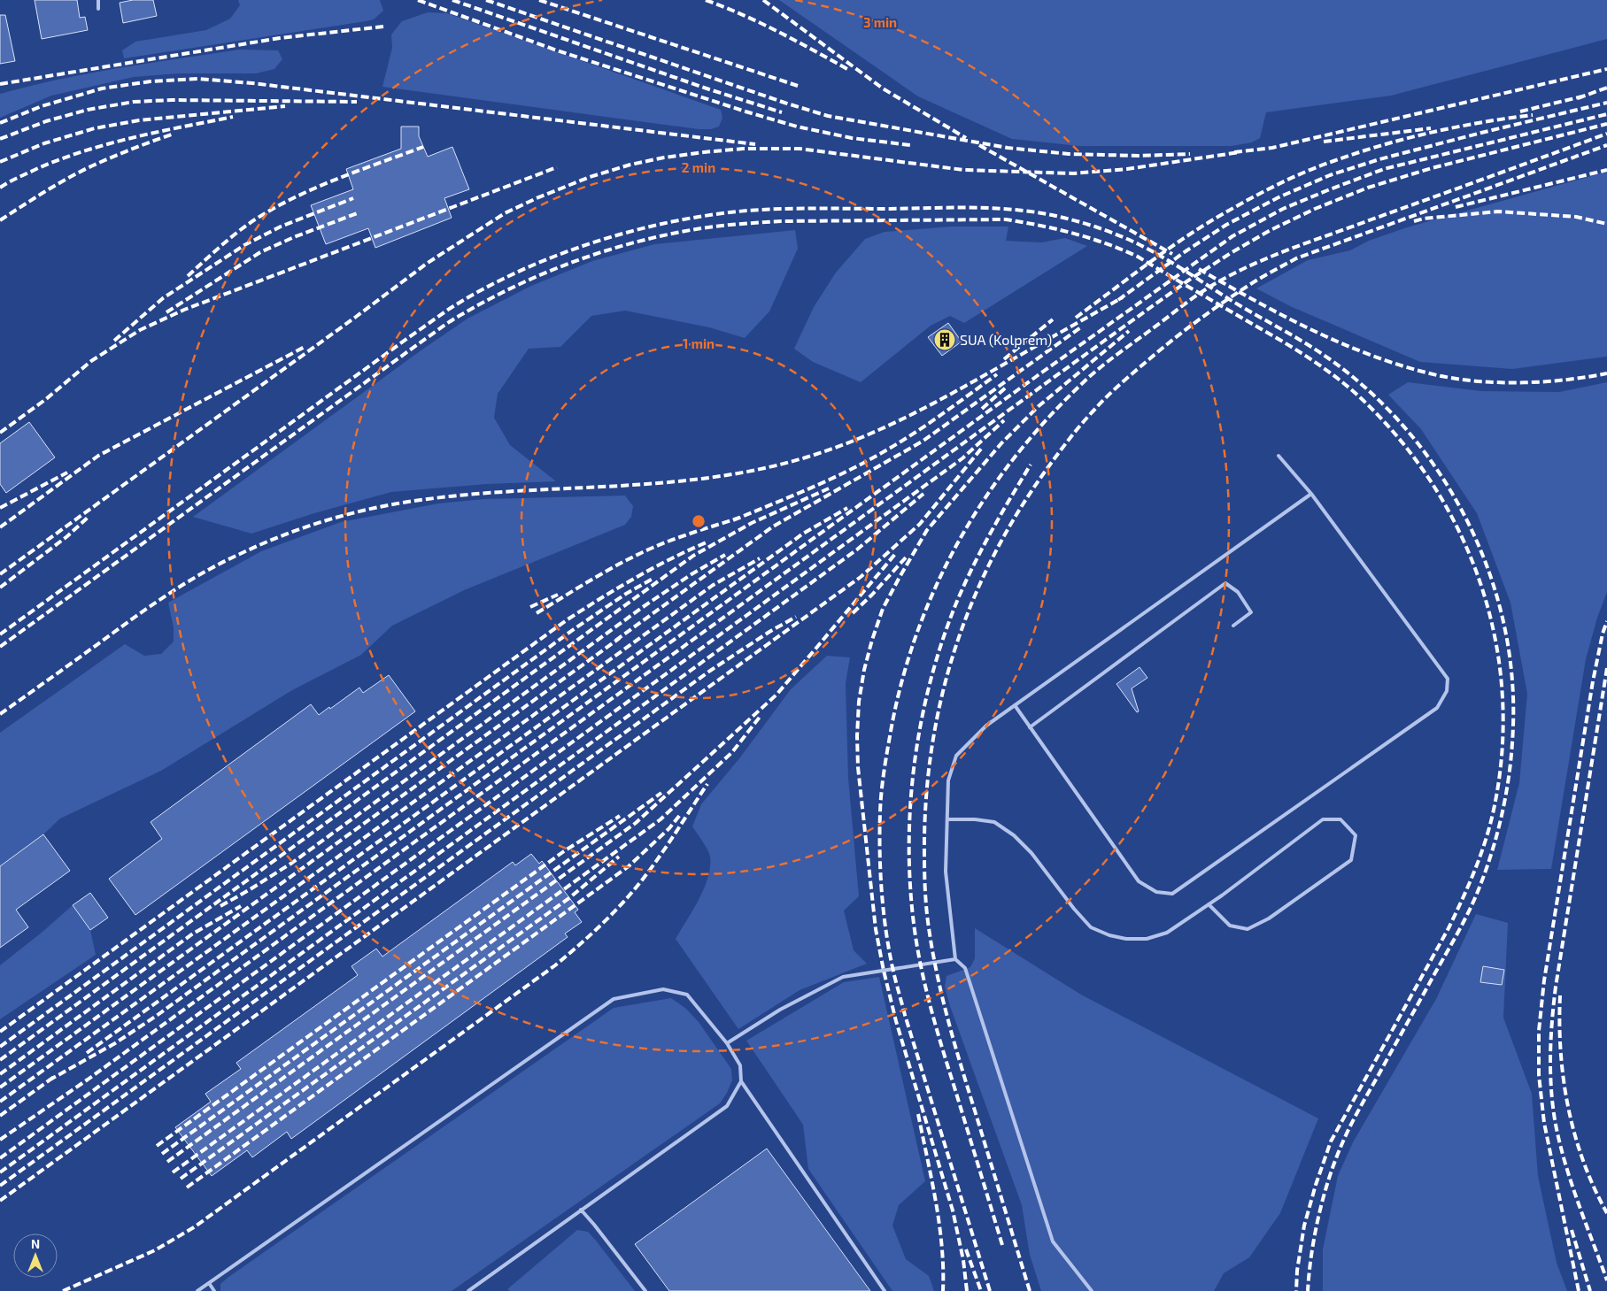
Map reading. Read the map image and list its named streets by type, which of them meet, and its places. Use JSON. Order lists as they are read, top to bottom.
{
  "places": {
    "building": ["SUA (Kolprem)"]
  },
  "north": "top",
  "rings": ["3 min", "2 min", "1 min"]
}
